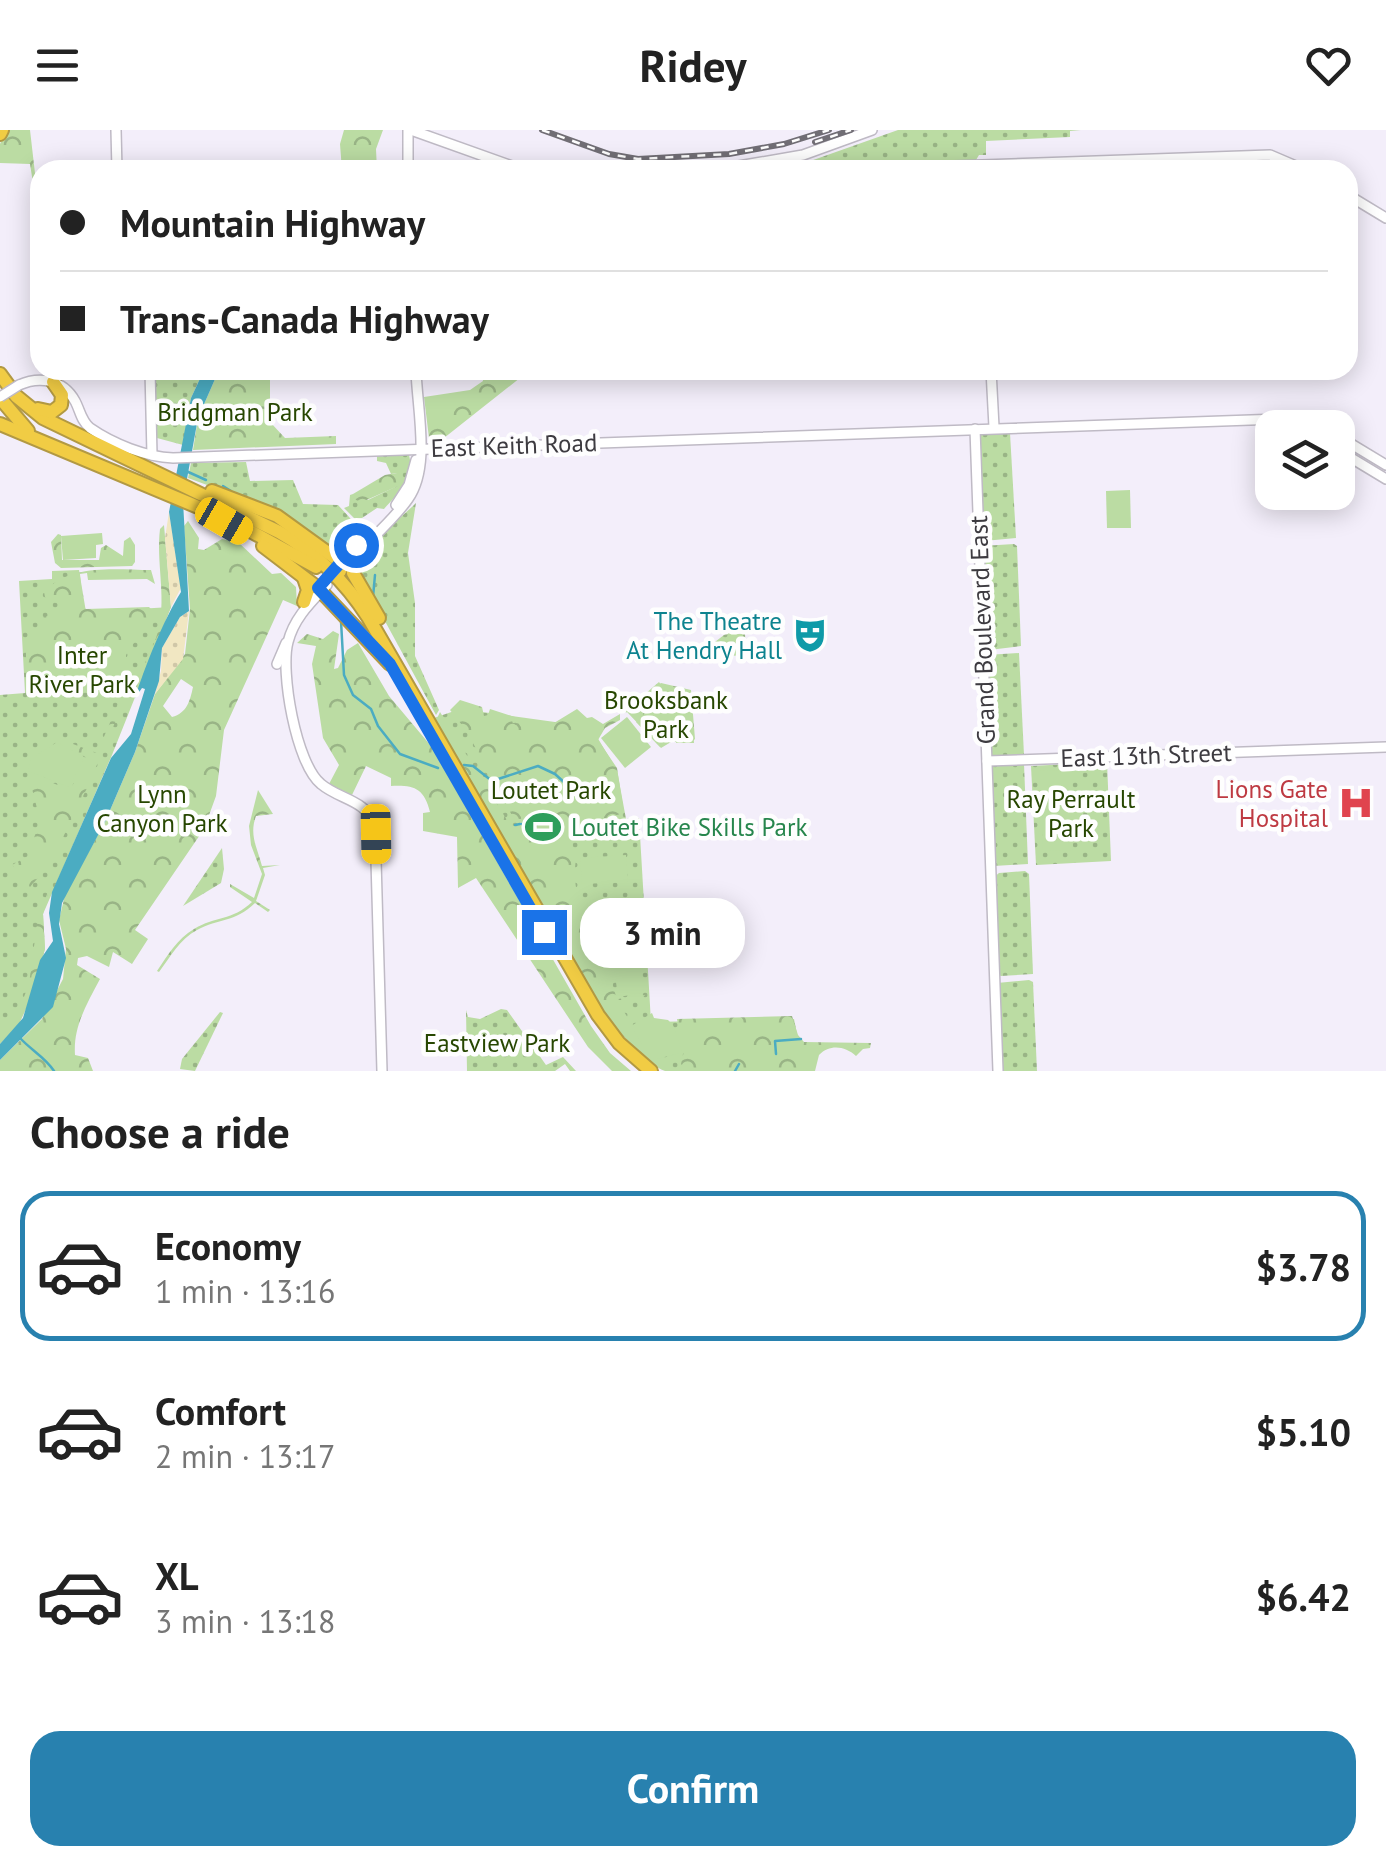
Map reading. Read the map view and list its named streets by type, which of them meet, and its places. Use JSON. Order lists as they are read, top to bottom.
{
  "streets": {
    "main road": ["East Keith Road", "Grand Boulevard East", "East 13th Street"]
  },
  "crossings": [
    ["East Keith Road", "Grand Boulevard East"],
    ["Grand Boulevard East", "East 13th Street"]
  ],
  "parks": [
    "Bridgman Park",
    "Inter River Park",
    "Brooksbank Park",
    "Loutet Park",
    "Lynn Canyon Park",
    "Ray Perrault Park",
    "Eastview Park"
  ],
  "places": {
    "theatre": ["The Theatre At Hendry Hall"],
    "hospital": ["Lions Gate Hospital"],
    "sports": ["Loutet Bike Skills Park"]
  },
  "page": {
    "header": "Ridey",
    "banner": ["Mountain Highway", "Trans-Canada Highway"],
    "bubble": "3 min",
    "heading": "Choose a ride",
    "list": [
      {
        "name": "Economy",
        "note": "1 min · 13:16",
        "value": "$3.78"
      },
      {
        "name": "Comfort",
        "note": "2 min · 13:17",
        "value": "$5.10"
      },
      {
        "name": "XL",
        "note": "3 min · 13:18",
        "value": "$6.42"
      }
    ],
    "buttons": "Confirm"
  }
}
